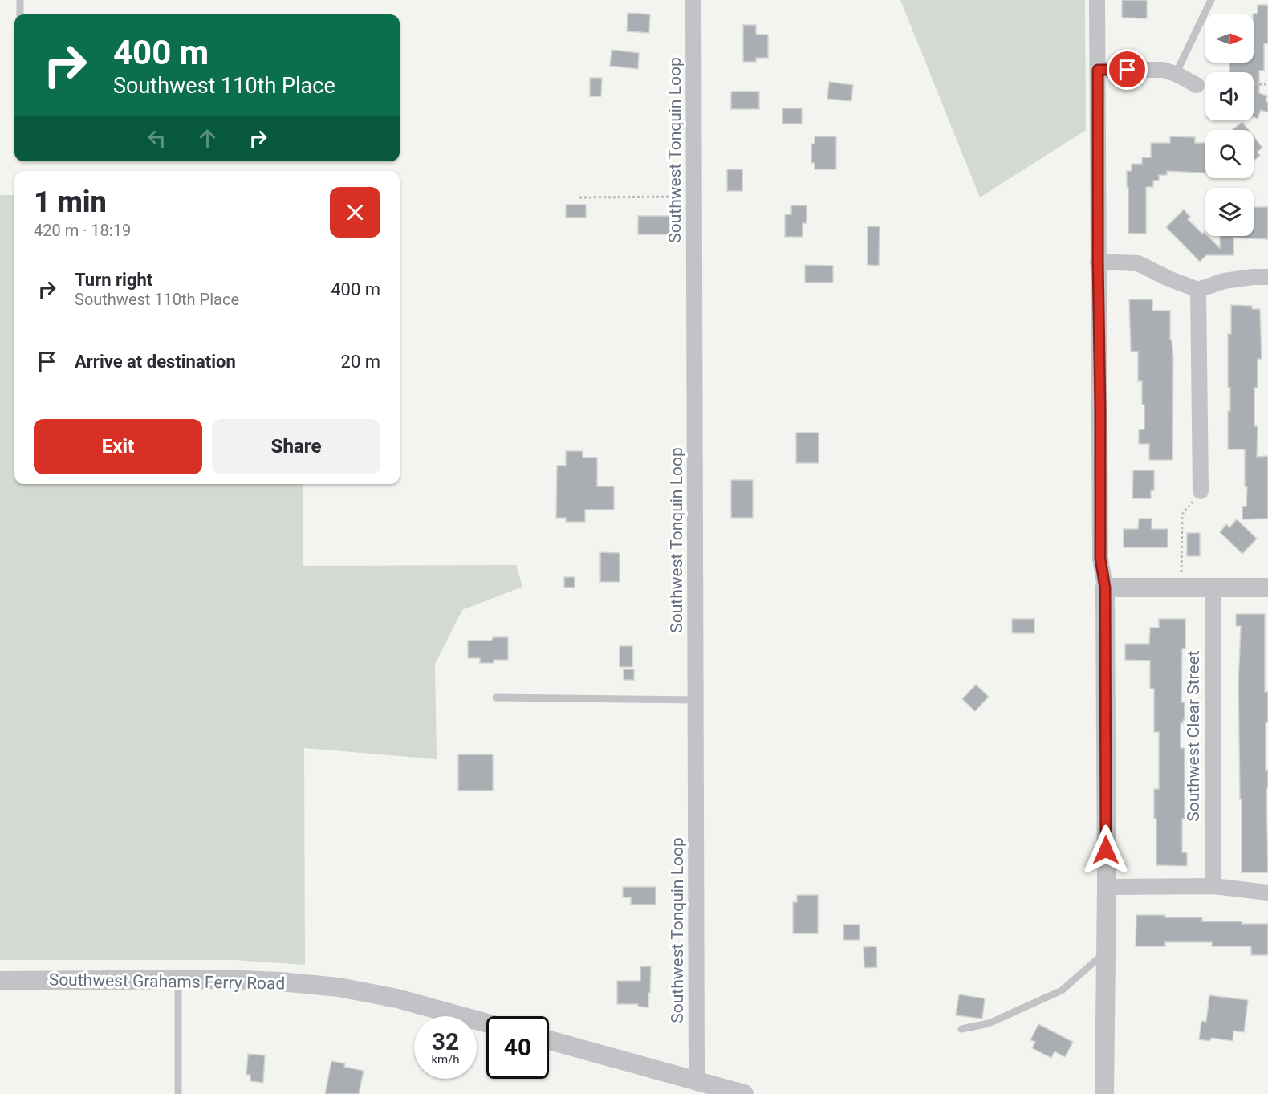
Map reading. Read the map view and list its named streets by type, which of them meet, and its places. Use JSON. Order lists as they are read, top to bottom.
{
  "streets": {
    "street": ["Southwest Tonquin Loop", "Southwest Clear Street", "Southwest Grahams Ferry Road"]
  },
  "north": "right",
  "page": {
    "turn": ["400 m", "Southwest 110th Place"],
    "heading": ["1 min", "420 m · 18:19"],
    "list": [
      {
        "name": "Turn right",
        "note": "Southwest 110th Place",
        "value": "400 m"
      },
      {
        "name": "Arrive at destination",
        "value": "20 m"
      }
    ],
    "buttons": ["Exit", "Share"],
    "speed": "32 km/h",
    "limit": "40"
  }
}
